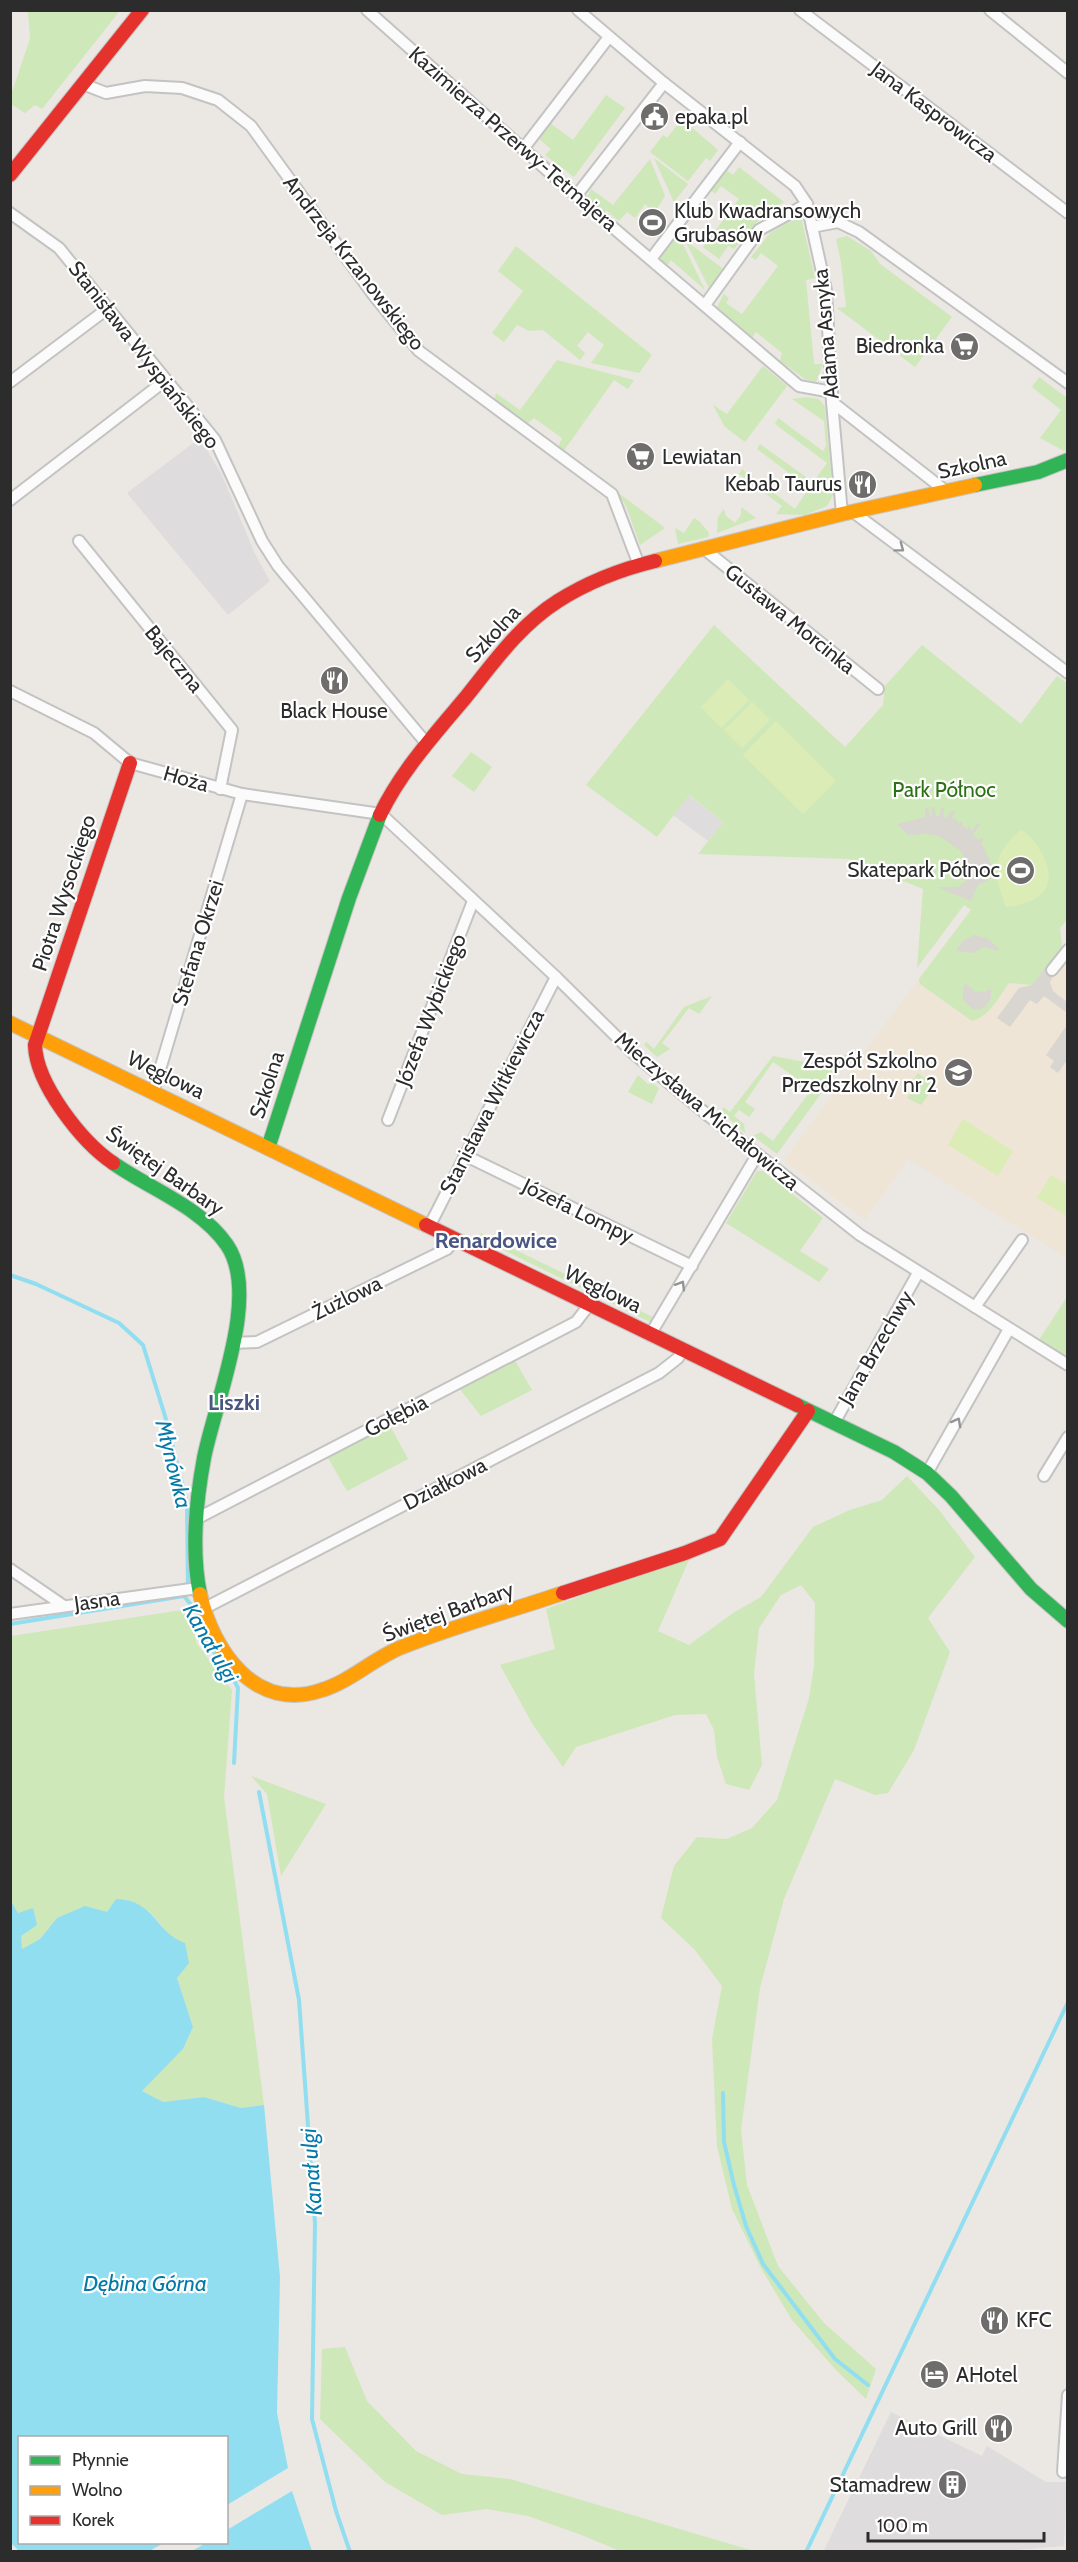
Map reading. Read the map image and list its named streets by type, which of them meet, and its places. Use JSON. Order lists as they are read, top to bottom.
{
  "streets": {
    "street": [
      "Jana Kasprowicza",
      "Kazimierza Przerwy-Tetmajera",
      "Andrzeja Krzanowskiego",
      "Adama Asnyka",
      "Stanisława Wyspiańskiego",
      "Szkolna",
      "Gustawa Morcinka",
      "Bajeczna",
      "Hoża",
      "Piotra Wysockiego",
      "Stefana Okrzei",
      "Józefa Wybickiego",
      "Węglowa",
      "Stanisława Witkiewicza",
      "Mieczysława Michałowicza",
      "Świętej Barbary",
      "Józefa Lompy",
      "Żużlowa",
      "Jana Brzechwy",
      "Gołębia",
      "Działkowa",
      "Jasna"
    ]
  },
  "crossings": [
    ["Kazimierza Przerwy-Tetmajera", "Adama Asnyka"],
    ["Kazimierza Przerwy-Tetmajera", "Szkolna"],
    ["Andrzeja Krzanowskiego", "Szkolna"],
    ["Adama Asnyka", "Szkolna"],
    ["Stanisława Wyspiańskiego", "Szkolna"],
    ["Szkolna", "Gustawa Morcinka"],
    ["Szkolna", "Hoża"],
    ["Szkolna", "Węglowa"],
    ["Szkolna", "Mieczysława Michałowicza"],
    ["Bajeczna", "Hoża"],
    ["Hoża", "Piotra Wysockiego"],
    ["Hoża", "Stefana Okrzei"],
    ["Hoża", "Mieczysława Michałowicza"],
    ["Piotra Wysockiego", "Węglowa"],
    ["Piotra Wysockiego", "Świętej Barbary"],
    ["Stefana Okrzei", "Węglowa"],
    ["Józefa Wybickiego", "Mieczysława Michałowicza"],
    ["Węglowa", "Stanisława Witkiewicza"],
    ["Węglowa", "Świętej Barbary"],
    ["Węglowa", "Żużlowa"],
    ["Węglowa", "Jana Brzechwy"],
    ["Węglowa", "Gołębia"],
    ["Węglowa", "Działkowa"],
    ["Stanisława Witkiewicza", "Mieczysława Michałowicza"],
    ["Stanisława Witkiewicza", "Józefa Lompy"],
    ["Mieczysława Michałowicza", "Jana Brzechwy"],
    ["Świętej Barbary", "Żużlowa"],
    ["Świętej Barbary", "Gołębia"],
    ["Świętej Barbary", "Działkowa"],
    ["Świętej Barbary", "Jasna"]
  ],
  "districts": ["Renardowice", "Liszki"],
  "water": ["Młynówka", "Kanał ulgi", "Dębina Górna"],
  "parks": ["Park Północ"],
  "places": {
    "public building": ["epaka.pl"],
    "sports": ["Klub Kwadransowych Grubasów", "Skatepark Północ"],
    "supermarket": ["Biedronka", "Lewiatan"],
    "restaurant": [
      "Kebab Taurus",
      "Black House",
      "KFC",
      "Auto Grill"
    ],
    "school or university": ["Zespół Szkolno Przedszkolny nr 2"],
    "hotel": ["AHotel"],
    "building": ["Stamadrew"]
  },
  "legend": ["Płynnie", "Wolno", "Korek"],
  "scale_bar": "100 m"
}
